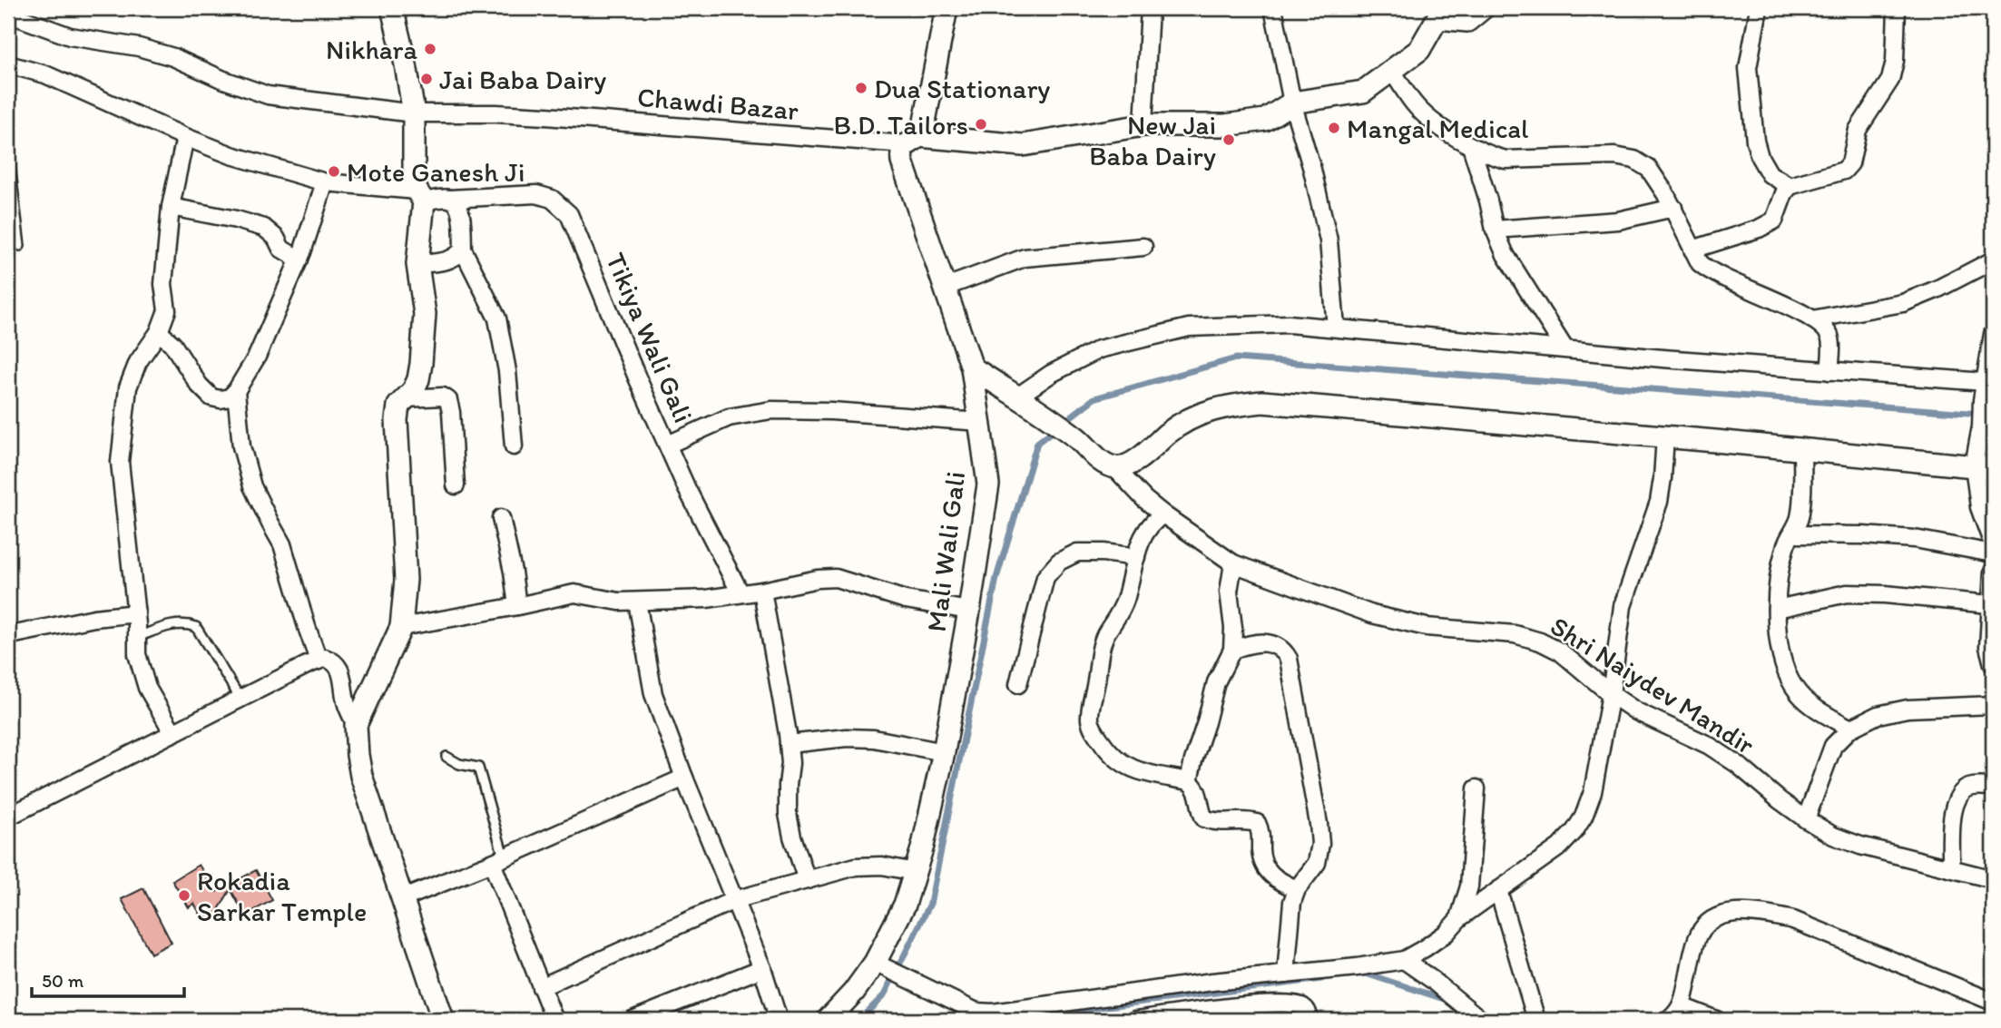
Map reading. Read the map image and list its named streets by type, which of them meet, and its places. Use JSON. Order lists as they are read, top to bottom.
{
  "streets": {
    "street": [
      "Chawdi Bazar",
      "Tikiya Wali Gali",
      "Mali Wali Gali",
      "Shri Naiydev Mandir"
    ]
  },
  "crossings": [
    ["Chawdi Bazar", "Mali Wali Gali"]
  ],
  "places": [
    "Nikhara",
    "Jai Baba Dairy",
    "Dua Stationary",
    "B.D. Tailors",
    "Mangal Medical",
    "New Jai Baba Dairy",
    "Mote Ganesh Ji",
    "Rokadia Sarkar Temple"
  ],
  "scale_bar": "50 m"
}
